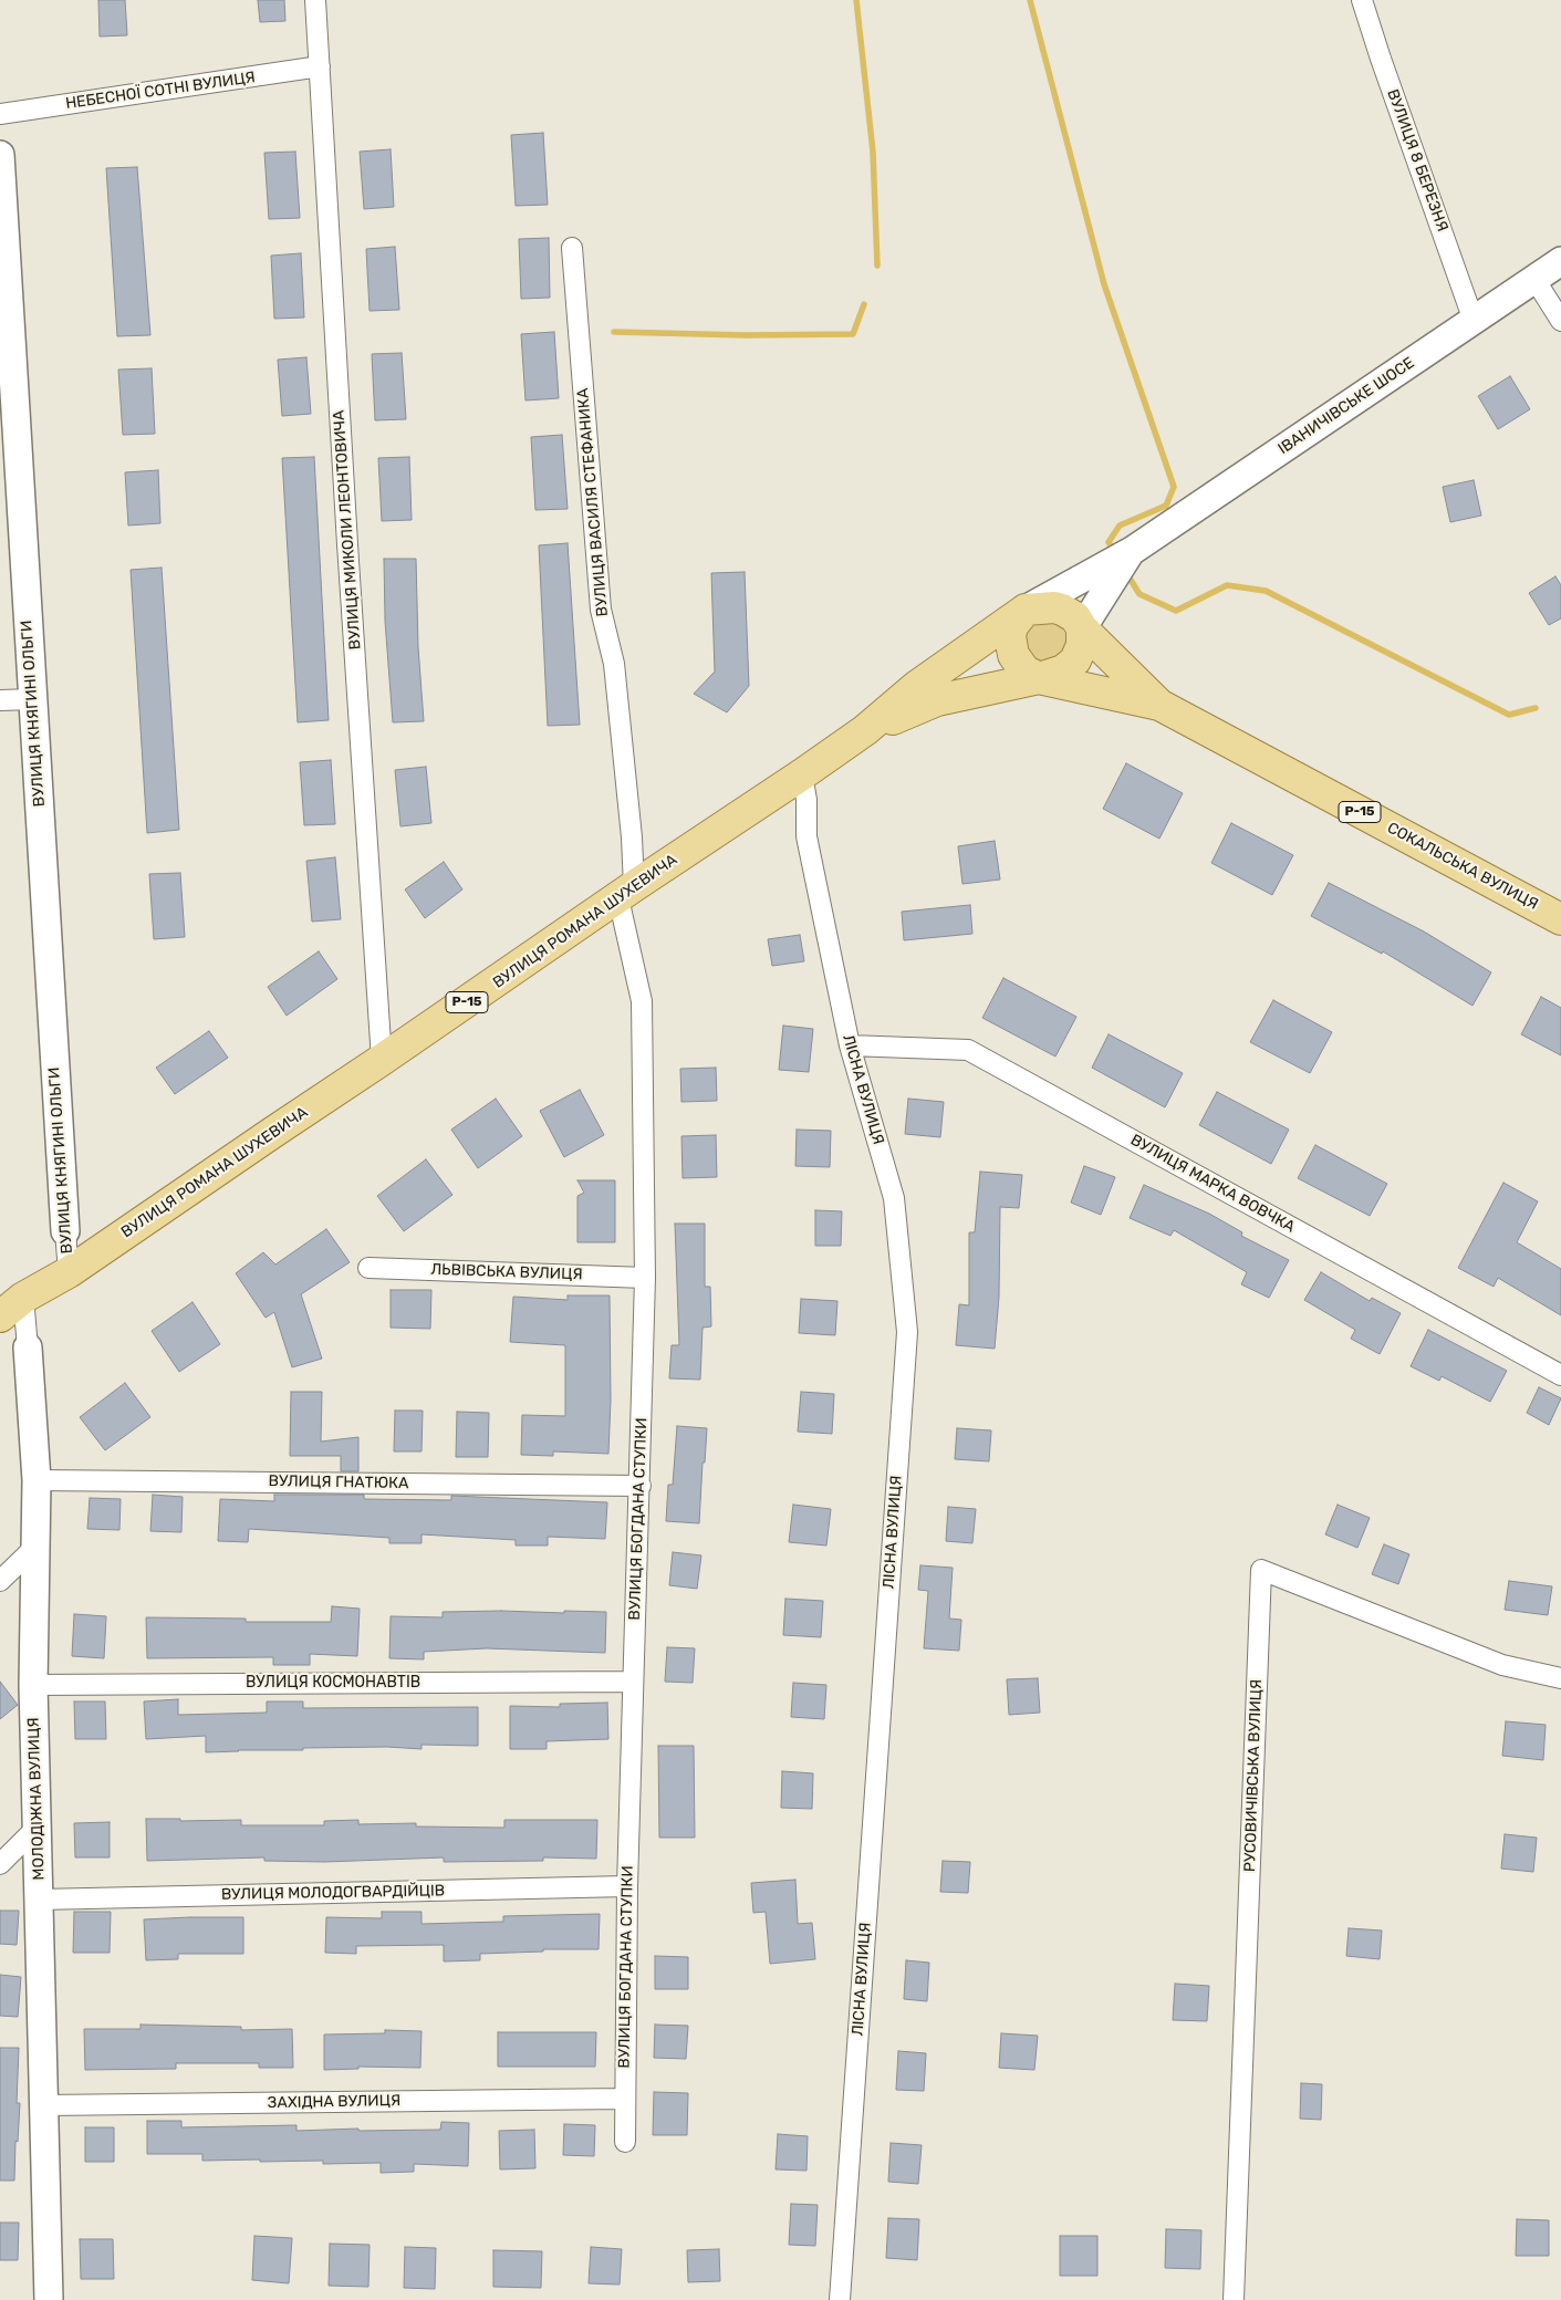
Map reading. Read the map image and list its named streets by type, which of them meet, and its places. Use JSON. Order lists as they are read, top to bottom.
{
  "streets": {
    "main road": ["Р-15", "СОКАЛЬСЬКА ВУЛИЦЯ", "ВУЛИЦЯ РОМАНА ШУХЕВИЧА"],
    "street": [
      "НЕБЕСНОЇ СОТНІ ВУЛИЦЯ",
      "ВУЛИЦЯ 8 БЕРЕЗНЯ",
      "ІВАНИЧІВСЬКЕ ШОСЕ",
      "ВУЛИЦЯ ВАСИЛЯ СТЕФАНИКА",
      "ВУЛИЦЯ МИКОЛИ ЛЕОНТОВИЧА",
      "ВУЛИЦЯ КНЯГИНІ ОЛЬГИ",
      "ЛІСНА ВУЛИЦЯ",
      "ВУЛИЦЯ МАРКА ВОВЧКА",
      "ЛЬВІВСЬКА ВУЛИЦЯ",
      "ВУЛИЦЯ ГНАТЮКА",
      "ВУЛИЦЯ БОГДАНА СТУПКИ",
      "ВУЛИЦЯ КОСМОНАВТІВ",
      "РУСОВИЧІВСЬКА ВУЛИЦЯ",
      "МОЛОДІЖНА ВУЛИЦЯ",
      "ВУЛИЦЯ МОЛОДОГВАРДІЙЦІВ",
      "ЗАХІДНА ВУЛИЦЯ"
    ]
  },
  "crossings": [
    ["НЕБЕСНОЇ СОТНІ ВУЛИЦЯ", "ВУЛИЦЯ МИКОЛИ ЛЕОНТОВИЧА"],
    ["ВУЛИЦЯ 8 БЕРЕЗНЯ", "ІВАНИЧІВСЬКЕ ШОСЕ"],
    ["ІВАНИЧІВСЬКЕ ШОСЕ", "Р-15"],
    ["ІВАНИЧІВСЬКЕ ШОСЕ", "ВУЛИЦЯ РОМАНА ШУХЕВИЧА"],
    ["ВУЛИЦЯ ВАСИЛЯ СТЕФАНИКА", "ВУЛИЦЯ РОМАНА ШУХЕВИЧА"],
    ["ВУЛИЦЯ ВАСИЛЯ СТЕФАНИКА", "ВУЛИЦЯ БОГДАНА СТУПКИ"],
    ["ВУЛИЦЯ МИКОЛИ ЛЕОНТОВИЧА", "ВУЛИЦЯ РОМАНА ШУХЕВИЧА"],
    ["ВУЛИЦЯ КНЯГИНІ ОЛЬГИ", "ВУЛИЦЯ РОМАНА ШУХЕВИЧА"],
    ["Р-15", "СОКАЛЬСЬКА ВУЛИЦЯ"],
    ["Р-15", "ВУЛИЦЯ РОМАНА ШУХЕВИЧА"],
    ["ВУЛИЦЯ РОМАНА ШУХЕВИЧА", "ЛІСНА ВУЛИЦЯ"],
    ["ВУЛИЦЯ РОМАНА ШУХЕВИЧА", "ВУЛИЦЯ БОГДАНА СТУПКИ"],
    ["ВУЛИЦЯ РОМАНА ШУХЕВИЧА", "МОЛОДІЖНА ВУЛИЦЯ"],
    ["ЛІСНА ВУЛИЦЯ", "ВУЛИЦЯ МАРКА ВОВЧКА"],
    ["ЛЬВІВСЬКА ВУЛИЦЯ", "ВУЛИЦЯ БОГДАНА СТУПКИ"],
    ["ВУЛИЦЯ ГНАТЮКА", "ВУЛИЦЯ БОГДАНА СТУПКИ"],
    ["ВУЛИЦЯ ГНАТЮКА", "МОЛОДІЖНА ВУЛИЦЯ"],
    ["ВУЛИЦЯ БОГДАНА СТУПКИ", "ВУЛИЦЯ КОСМОНАВТІВ"],
    ["ВУЛИЦЯ БОГДАНА СТУПКИ", "ВУЛИЦЯ МОЛОДОГВАРДІЙЦІВ"],
    ["ВУЛИЦЯ БОГДАНА СТУПКИ", "ЗАХІДНА ВУЛИЦЯ"],
    ["ВУЛИЦЯ КОСМОНАВТІВ", "МОЛОДІЖНА ВУЛИЦЯ"],
    ["МОЛОДІЖНА ВУЛИЦЯ", "ВУЛИЦЯ МОЛОДОГВАРДІЙЦІВ"],
    ["МОЛОДІЖНА ВУЛИЦЯ", "ЗАХІДНА ВУЛИЦЯ"]
  ]
}
